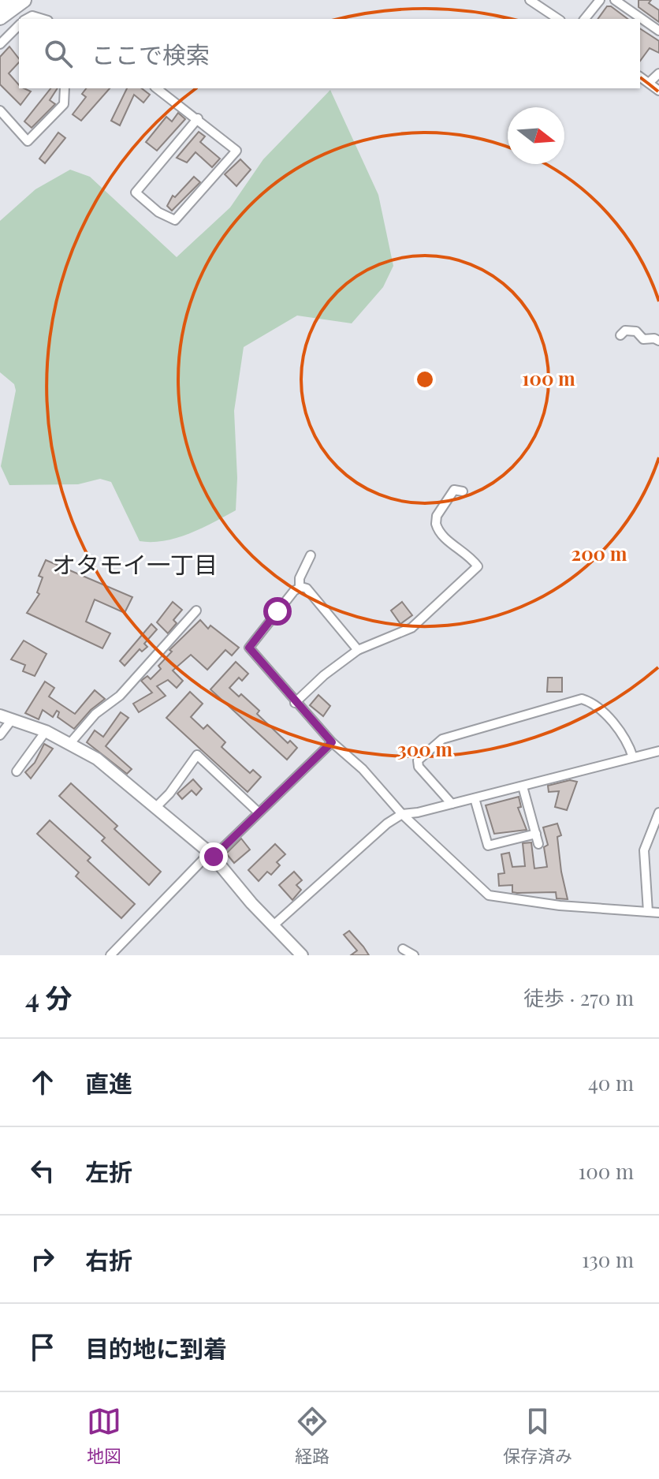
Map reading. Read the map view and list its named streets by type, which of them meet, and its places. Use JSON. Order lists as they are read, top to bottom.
{
  "districts": ["オタモイ一丁目"],
  "north": "right",
  "page": {
    "search": "ここで検索",
    "heading": ["4 分", "徒歩 · 270 m"],
    "list": [
      ["直進", "40 m"],
      ["左折", "100 m"],
      ["右折", "130 m"],
      "目的地に到着"
    ],
    "nav": ["地図", "経路", "保存済み"]
  },
  "rings": ["100 m", "200 m", "300 m"]
}
